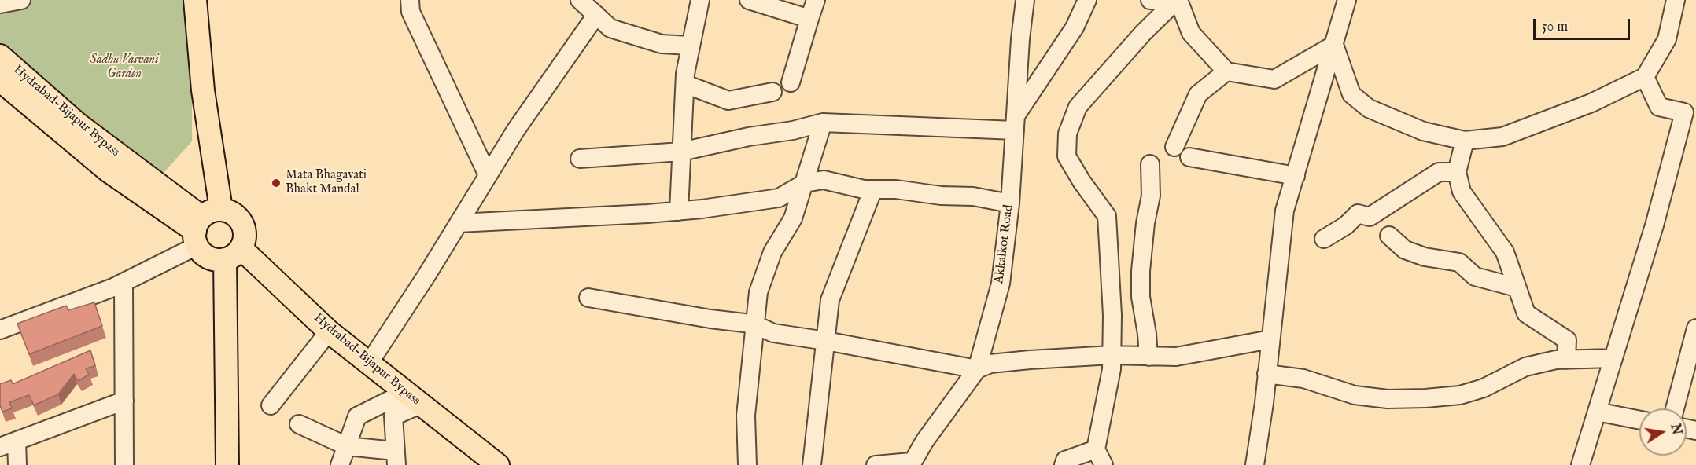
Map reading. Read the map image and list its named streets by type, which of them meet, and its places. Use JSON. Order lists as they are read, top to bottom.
{
  "streets": {
    "main road": ["Hydrabad-Bijapur Bypass"],
    "street": ["Akkalkot Road"]
  },
  "parks": ["Sadhu Vasvani Garden"],
  "places": ["Mata Bhagavati Bhakt Mandal"],
  "scale_bar": "50 m",
  "north": "right"
}
